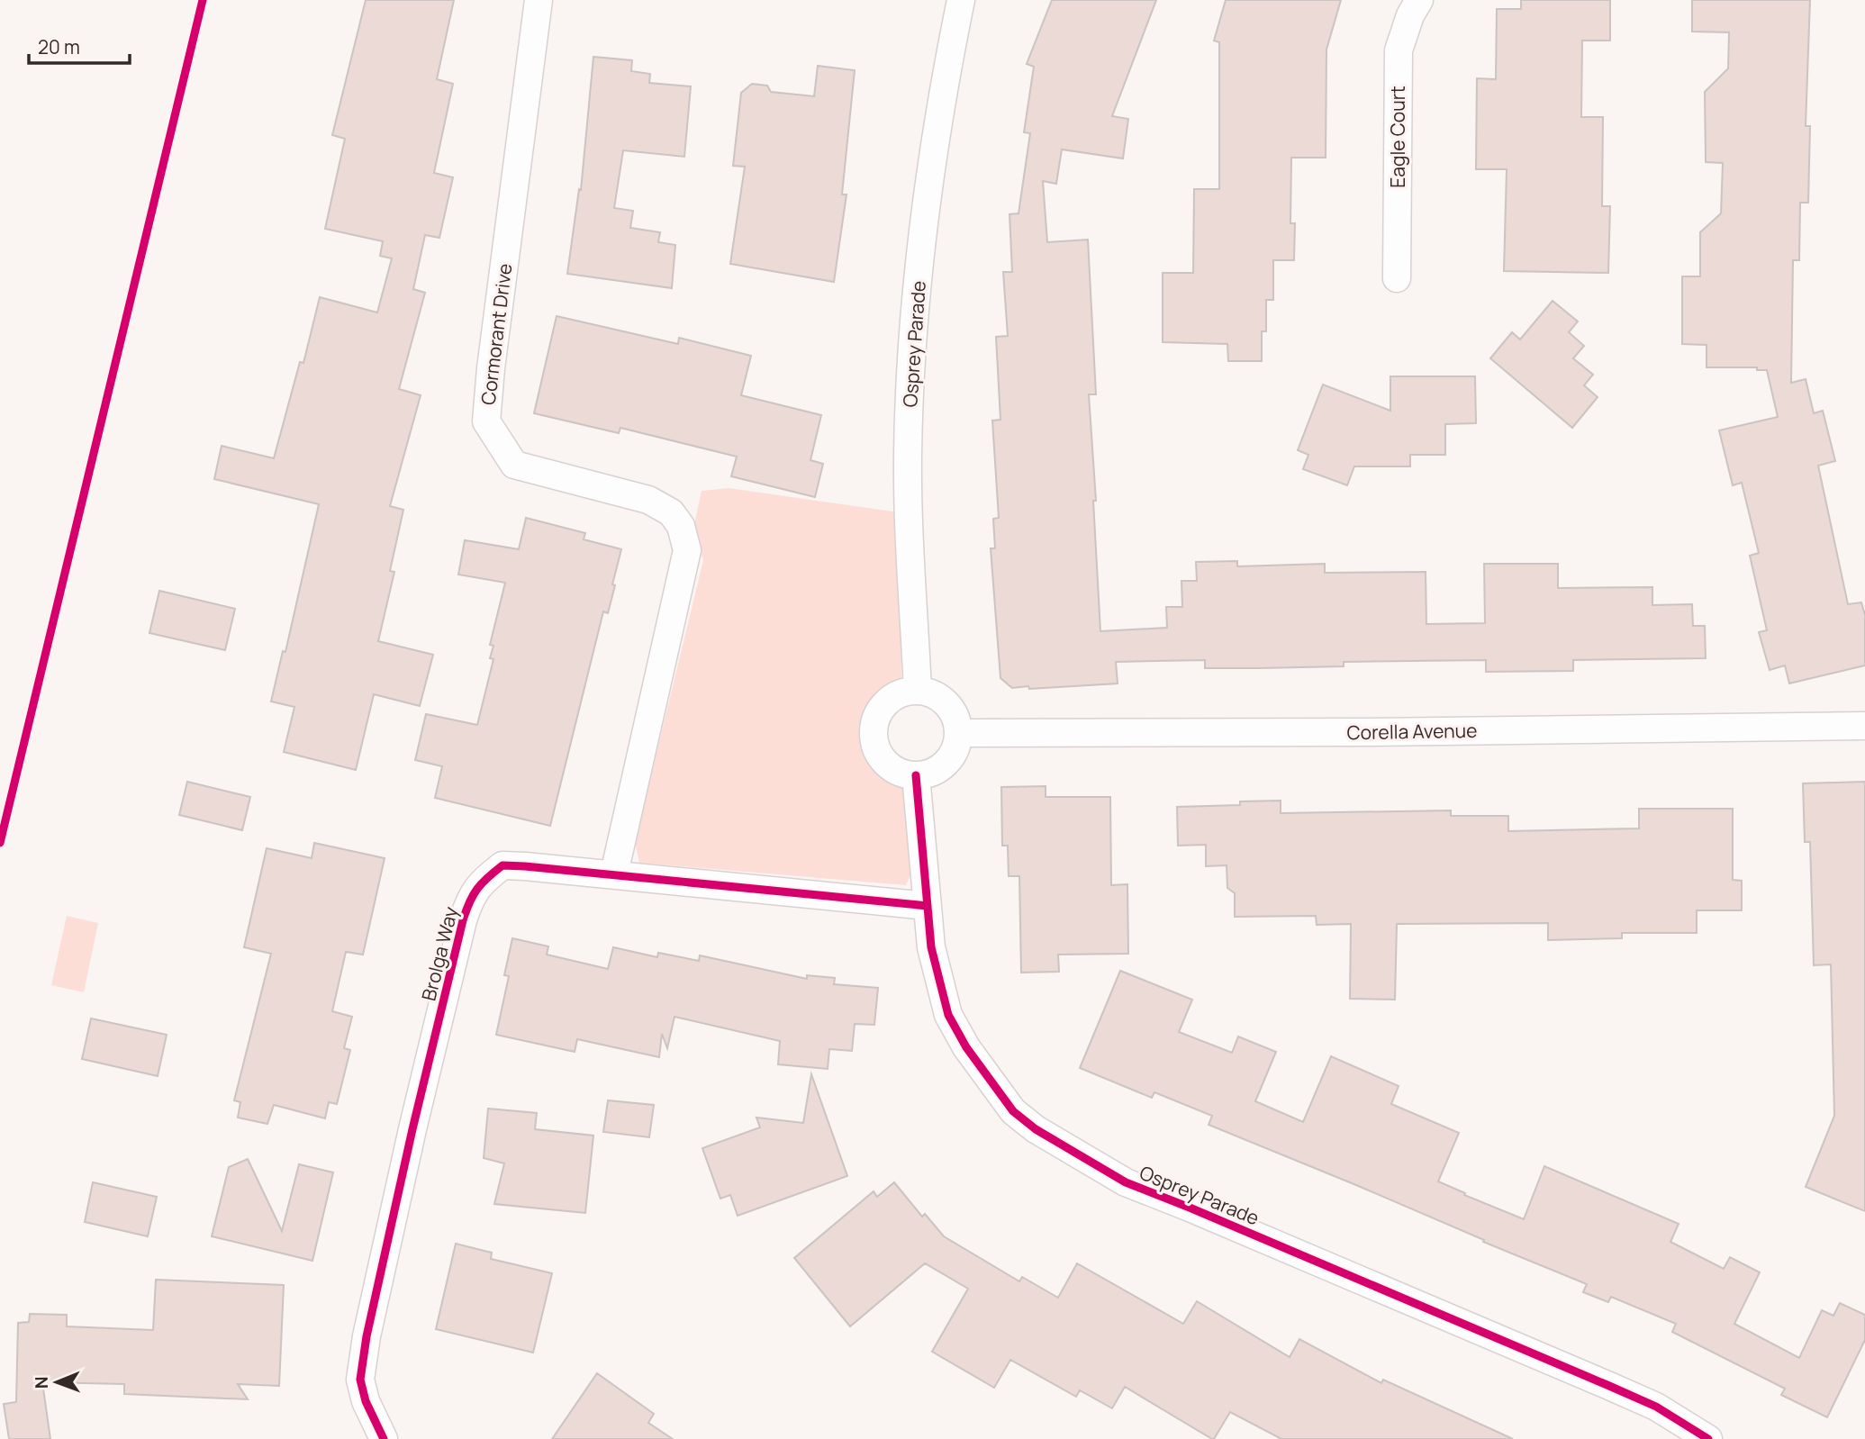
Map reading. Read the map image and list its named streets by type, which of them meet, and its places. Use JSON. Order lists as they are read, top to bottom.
{
  "streets": {
    "street": [
      "Eagle Court",
      "Cormorant Drive",
      "Osprey Parade",
      "Corella Avenue",
      "Brolga Way"
    ]
  },
  "crossings": [
    ["Cormorant Drive", "Brolga Way"],
    ["Osprey Parade", "Corella Avenue"],
    ["Osprey Parade", "Brolga Way"]
  ],
  "scale_bar": "20 m",
  "north": "left"
}
